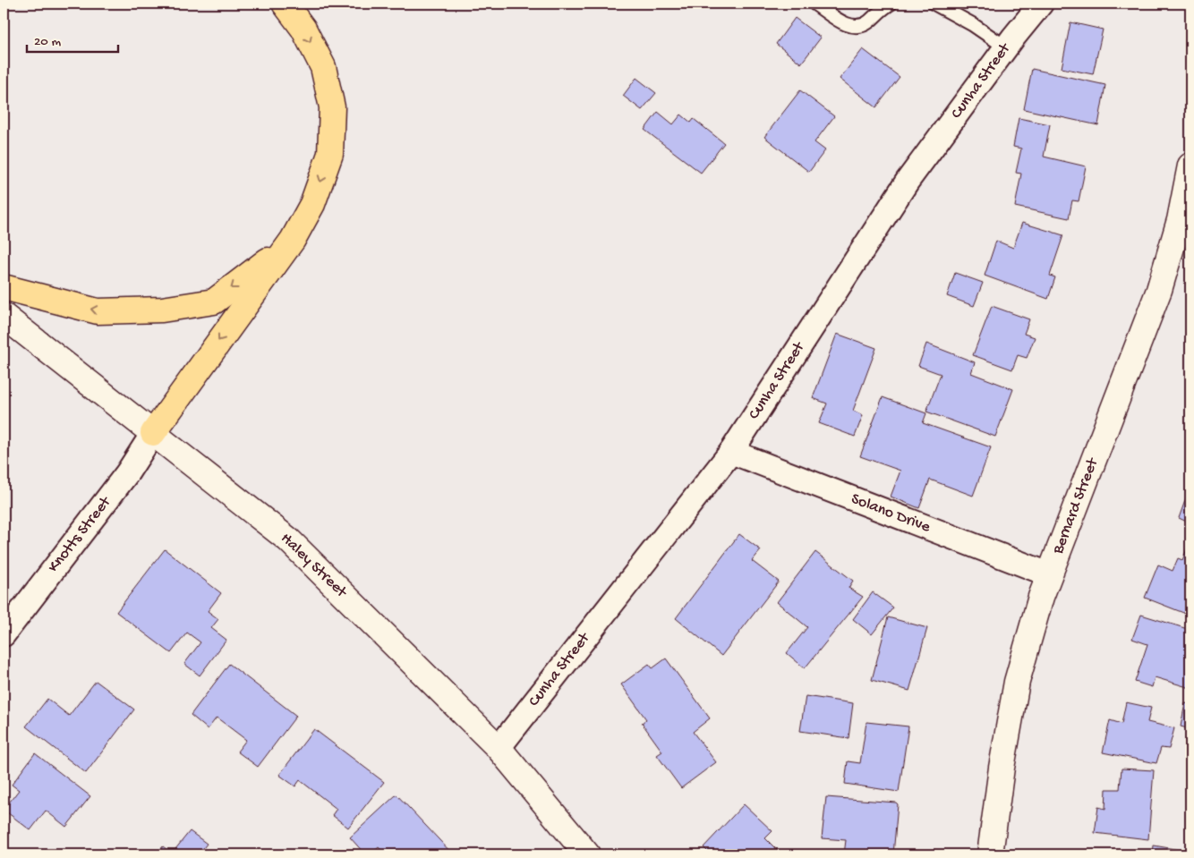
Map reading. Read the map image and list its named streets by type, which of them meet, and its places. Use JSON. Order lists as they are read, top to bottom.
{
  "streets": {
    "main road": ["Bernard Street", "Haley Street"],
    "street": ["Cunha Street", "Solano Drive", "Knotts Street"]
  },
  "crossings": [
    ["Cunha Street", "Solano Drive"],
    ["Cunha Street", "Haley Street"],
    ["Bernard Street", "Solano Drive"],
    ["Knotts Street", "Haley Street"]
  ],
  "scale_bar": "20 m"
}
